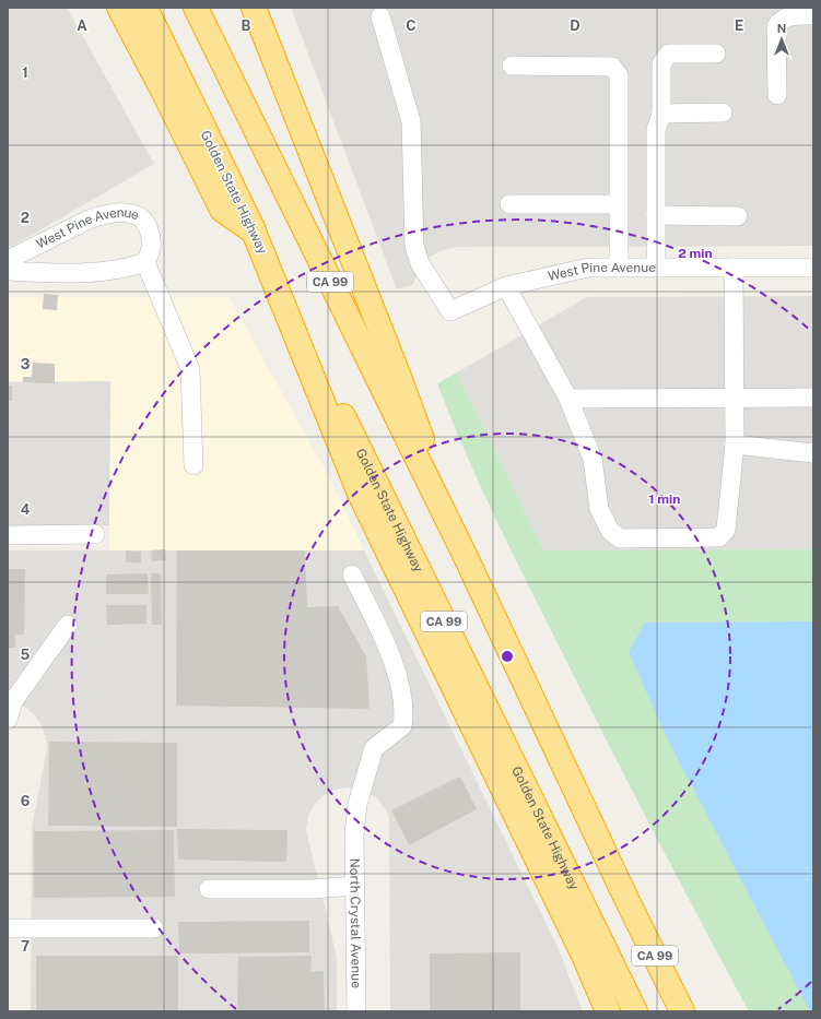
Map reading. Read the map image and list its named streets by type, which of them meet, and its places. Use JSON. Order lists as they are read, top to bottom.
{
  "streets": {
    "highway": ["Golden State Highway", "CA 99"],
    "street": ["West Pine Avenue", "North Crystal Avenue"]
  },
  "north": "top",
  "grid": {
    "columns": [
      "A",
      "B",
      "C",
      "D",
      "E"
    ],
    "rows": [
      "1",
      "2",
      "3",
      "4",
      "5",
      "6",
      "7"
    ]
  },
  "rings": ["2 min", "1 min"]
}
